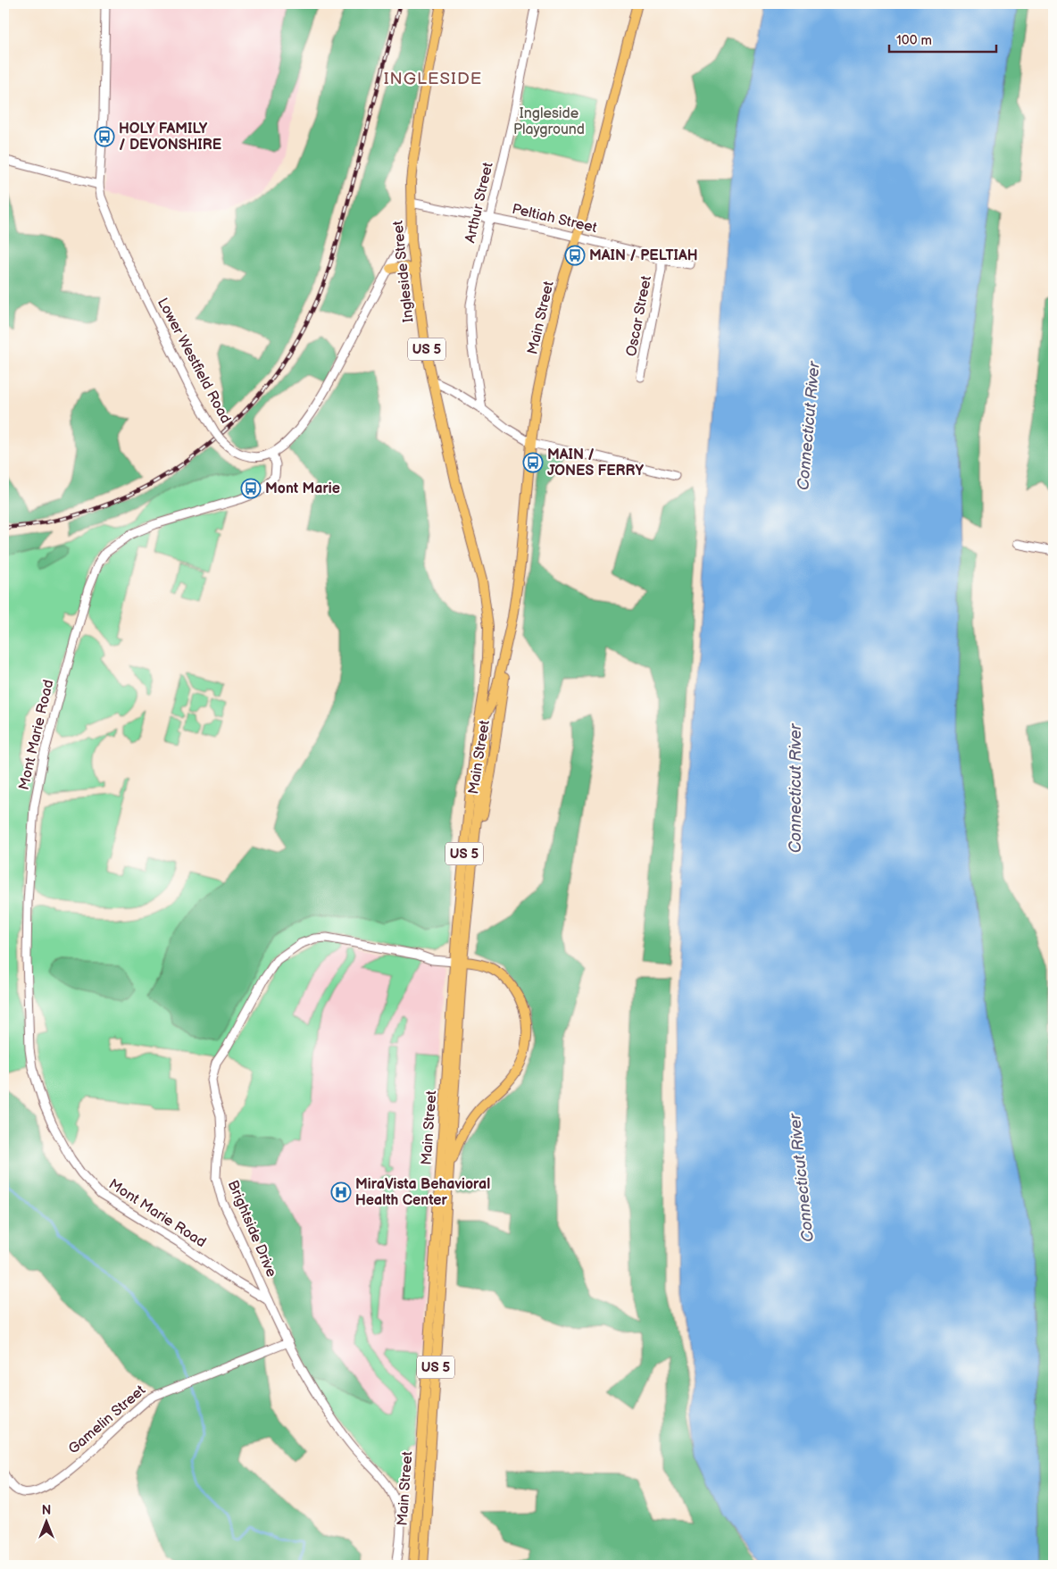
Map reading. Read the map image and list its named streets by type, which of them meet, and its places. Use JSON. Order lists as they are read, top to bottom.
{
  "streets": {
    "main road": ["Ingleside Street", "Main Street", "US 5"],
    "street": [
      "Arthur Street",
      "Peltiah Street",
      "Oscar Street",
      "Lower Westfield Road",
      "Mont Marie Road",
      "Brightside Drive",
      "Gamelin Street"
    ]
  },
  "crossings": [
    ["Arthur Street", "Peltiah Street"],
    ["Peltiah Street", "Ingleside Street"],
    ["Peltiah Street", "Oscar Street"],
    ["Peltiah Street", "Main Street"],
    ["Ingleside Street", "Main Street"],
    ["Main Street", "Brightside Drive"],
    ["Lower Westfield Road", "Mont Marie Road"],
    ["Mont Marie Road", "Brightside Drive"],
    ["Brightside Drive", "Gamelin Street"]
  ],
  "districts": ["INGLESIDE"],
  "water": ["Connecticut River"],
  "parks": ["Ingleside Playground"],
  "places": {
    "bus stop": [
      "HOLY FAMILY / DEVONSHIRE",
      "MAIN / PELTIAH",
      "MAIN / JONES FERRY",
      "Mont Marie"
    ],
    "hospital": ["MiraVista Behavioral Health Center"]
  },
  "scale_bar": "100 m",
  "north": "top"
}
